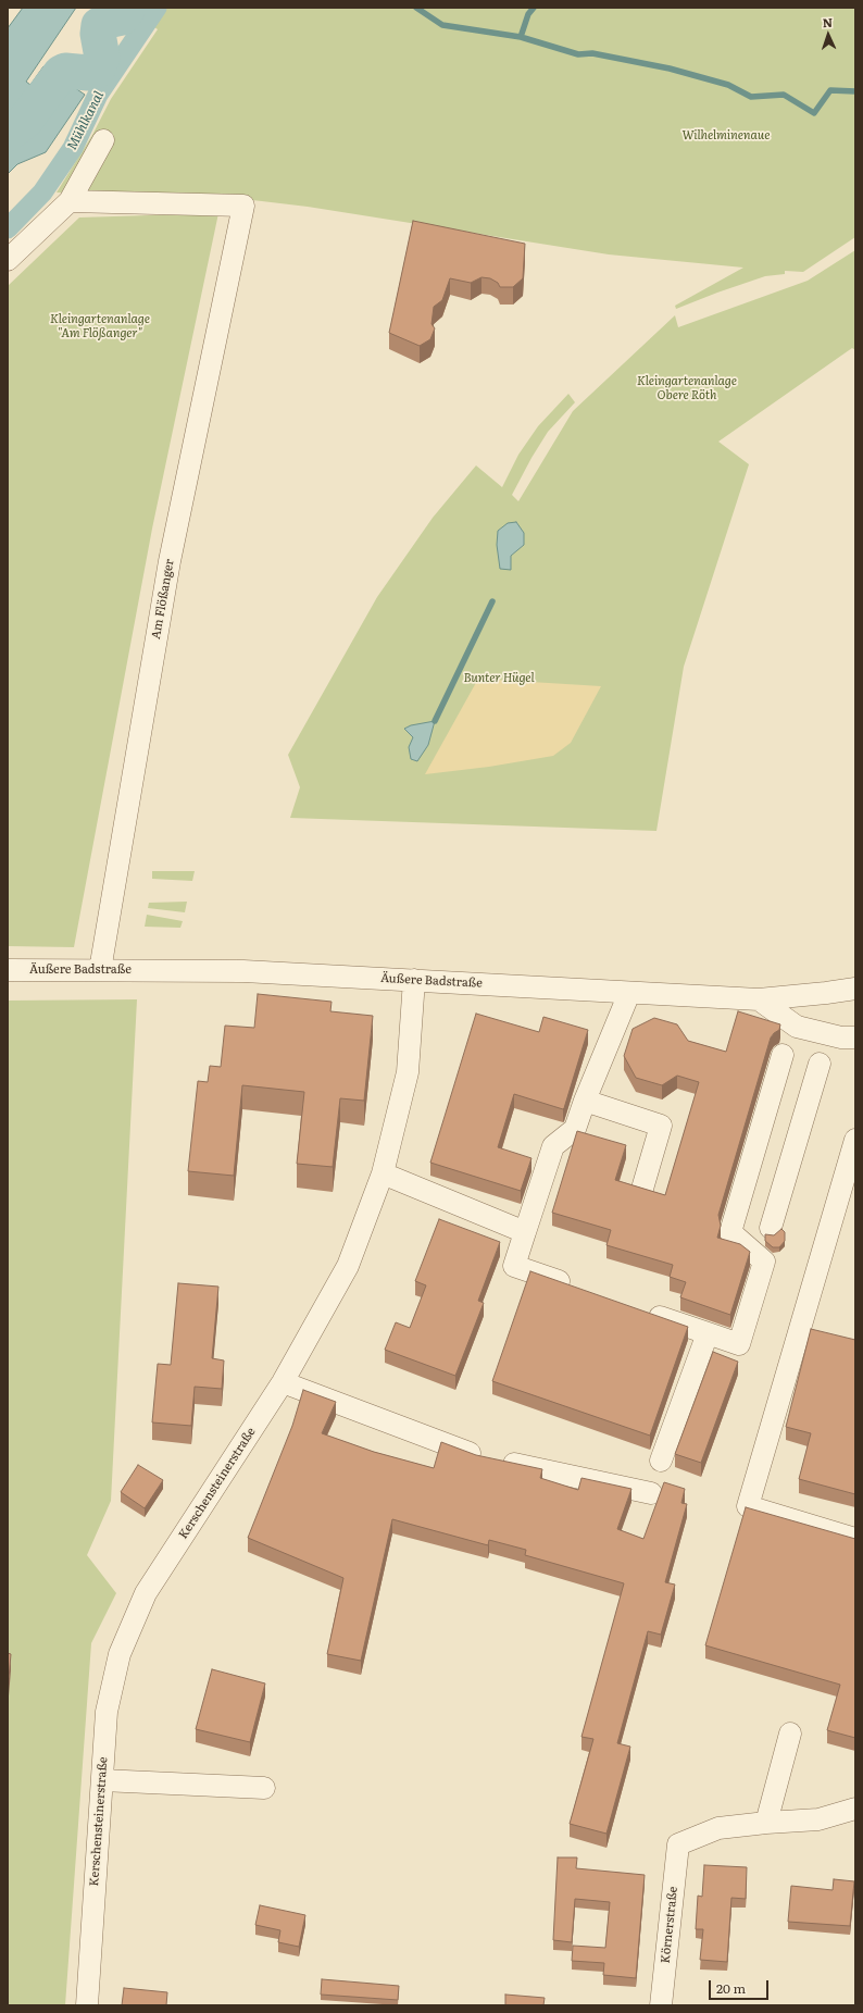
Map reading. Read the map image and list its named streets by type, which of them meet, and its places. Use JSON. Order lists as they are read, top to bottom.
{
  "streets": {
    "street": [
      "Am Flößanger",
      "Äußere Badstraße",
      "Kerschensteinerstraße",
      "Körnerstraße"
    ]
  },
  "crossings": [
    ["Am Flößanger", "Äußere Badstraße"],
    ["Äußere Badstraße", "Kerschensteinerstraße"]
  ],
  "water": ["Mühlkanal"],
  "parks": [
    "Wilhelminenaue",
    "Kleingartenanlage \"Am Flößanger\"",
    "Kleingartenanlage Obere Röth",
    "Bunter Hügel"
  ],
  "scale_bar": "20 m",
  "north": "top"
}
